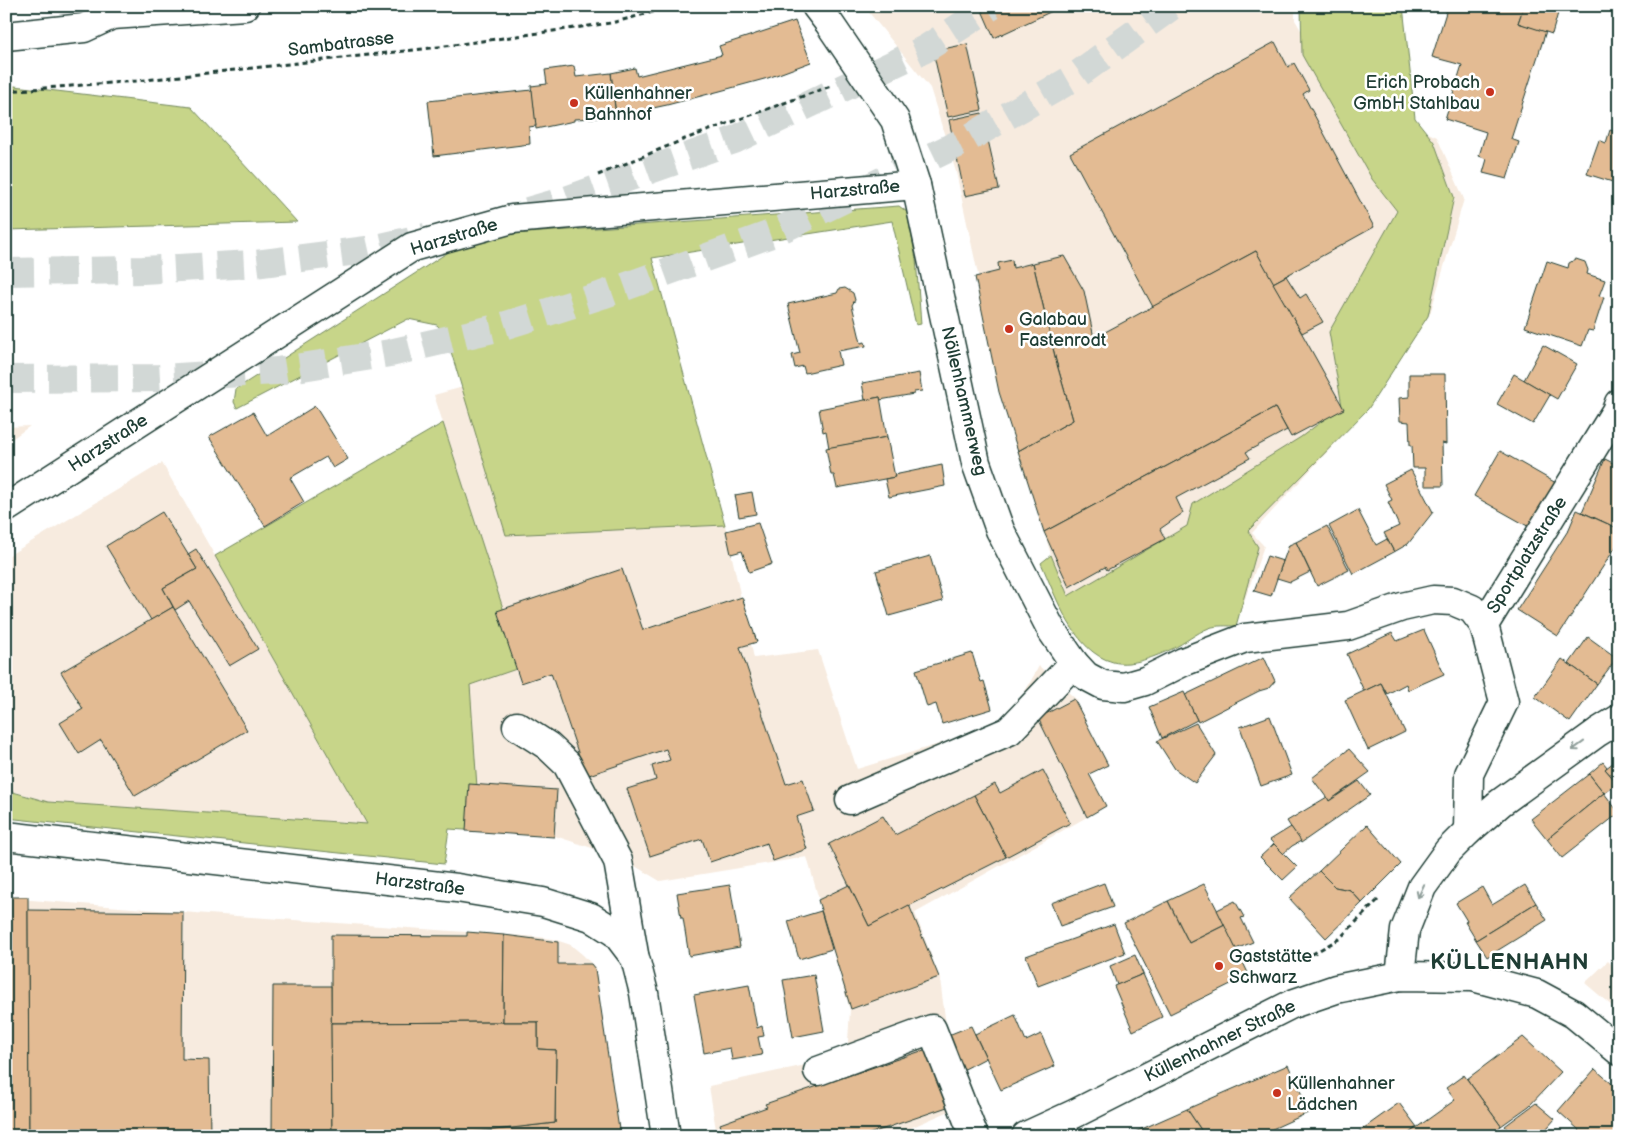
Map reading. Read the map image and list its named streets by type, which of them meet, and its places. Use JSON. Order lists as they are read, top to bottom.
{
  "streets": {
    "street": [
      "Harzstraße",
      "Nöllenhammerweg",
      "Sportplatzstraße",
      "Küllenhahner Straße"
    ],
    "path": ["Sambatrasse"]
  },
  "crossings": [
    ["Harzstraße", "Nöllenhammerweg"],
    ["Nöllenhammerweg", "Sportplatzstraße"]
  ],
  "districts": ["KÜLLENHAHN"],
  "places": [
    "Erich Probach GmbH Stahlbau",
    "Küllenhahner Bahnhof",
    "Galabau Fastenrodt",
    "Gaststätte Schwarz",
    "Küllenhahner Lädchen"
  ]
}
